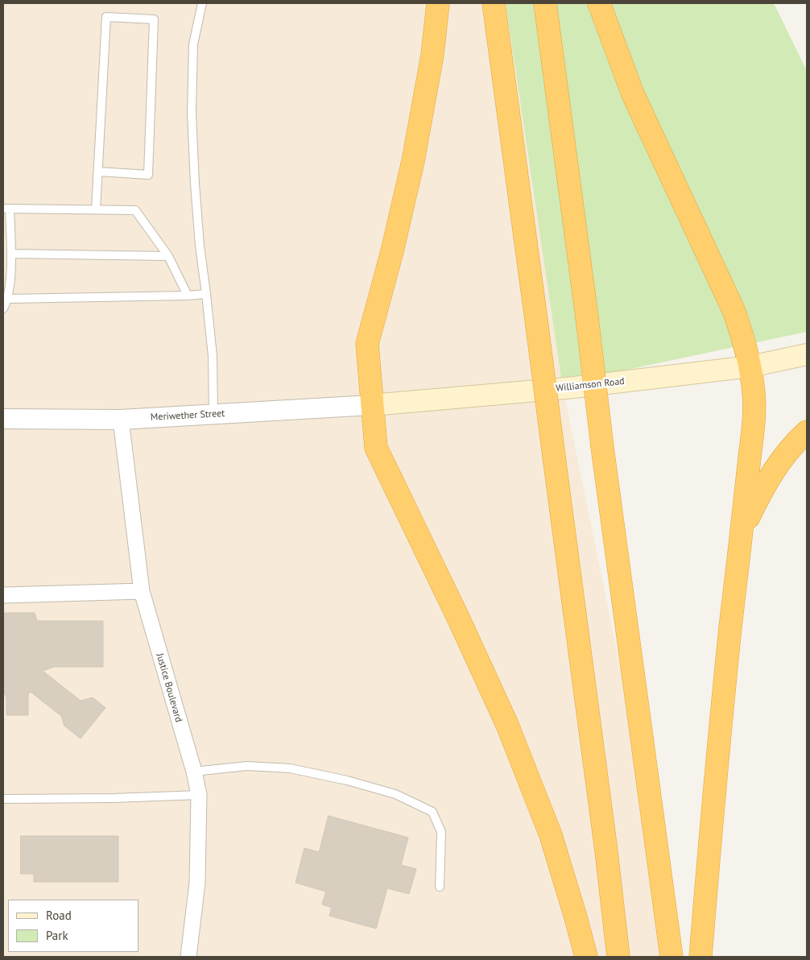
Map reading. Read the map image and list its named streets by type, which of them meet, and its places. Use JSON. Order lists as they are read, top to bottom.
{
  "streets": {
    "main road": ["Williamson Road"],
    "street": ["Meriwether Street", "Justice Boulevard"]
  },
  "crossings": [
    ["Williamson Road", "Meriwether Street"],
    ["Meriwether Street", "Justice Boulevard"]
  ],
  "legend": ["Road", "Park"]
}
